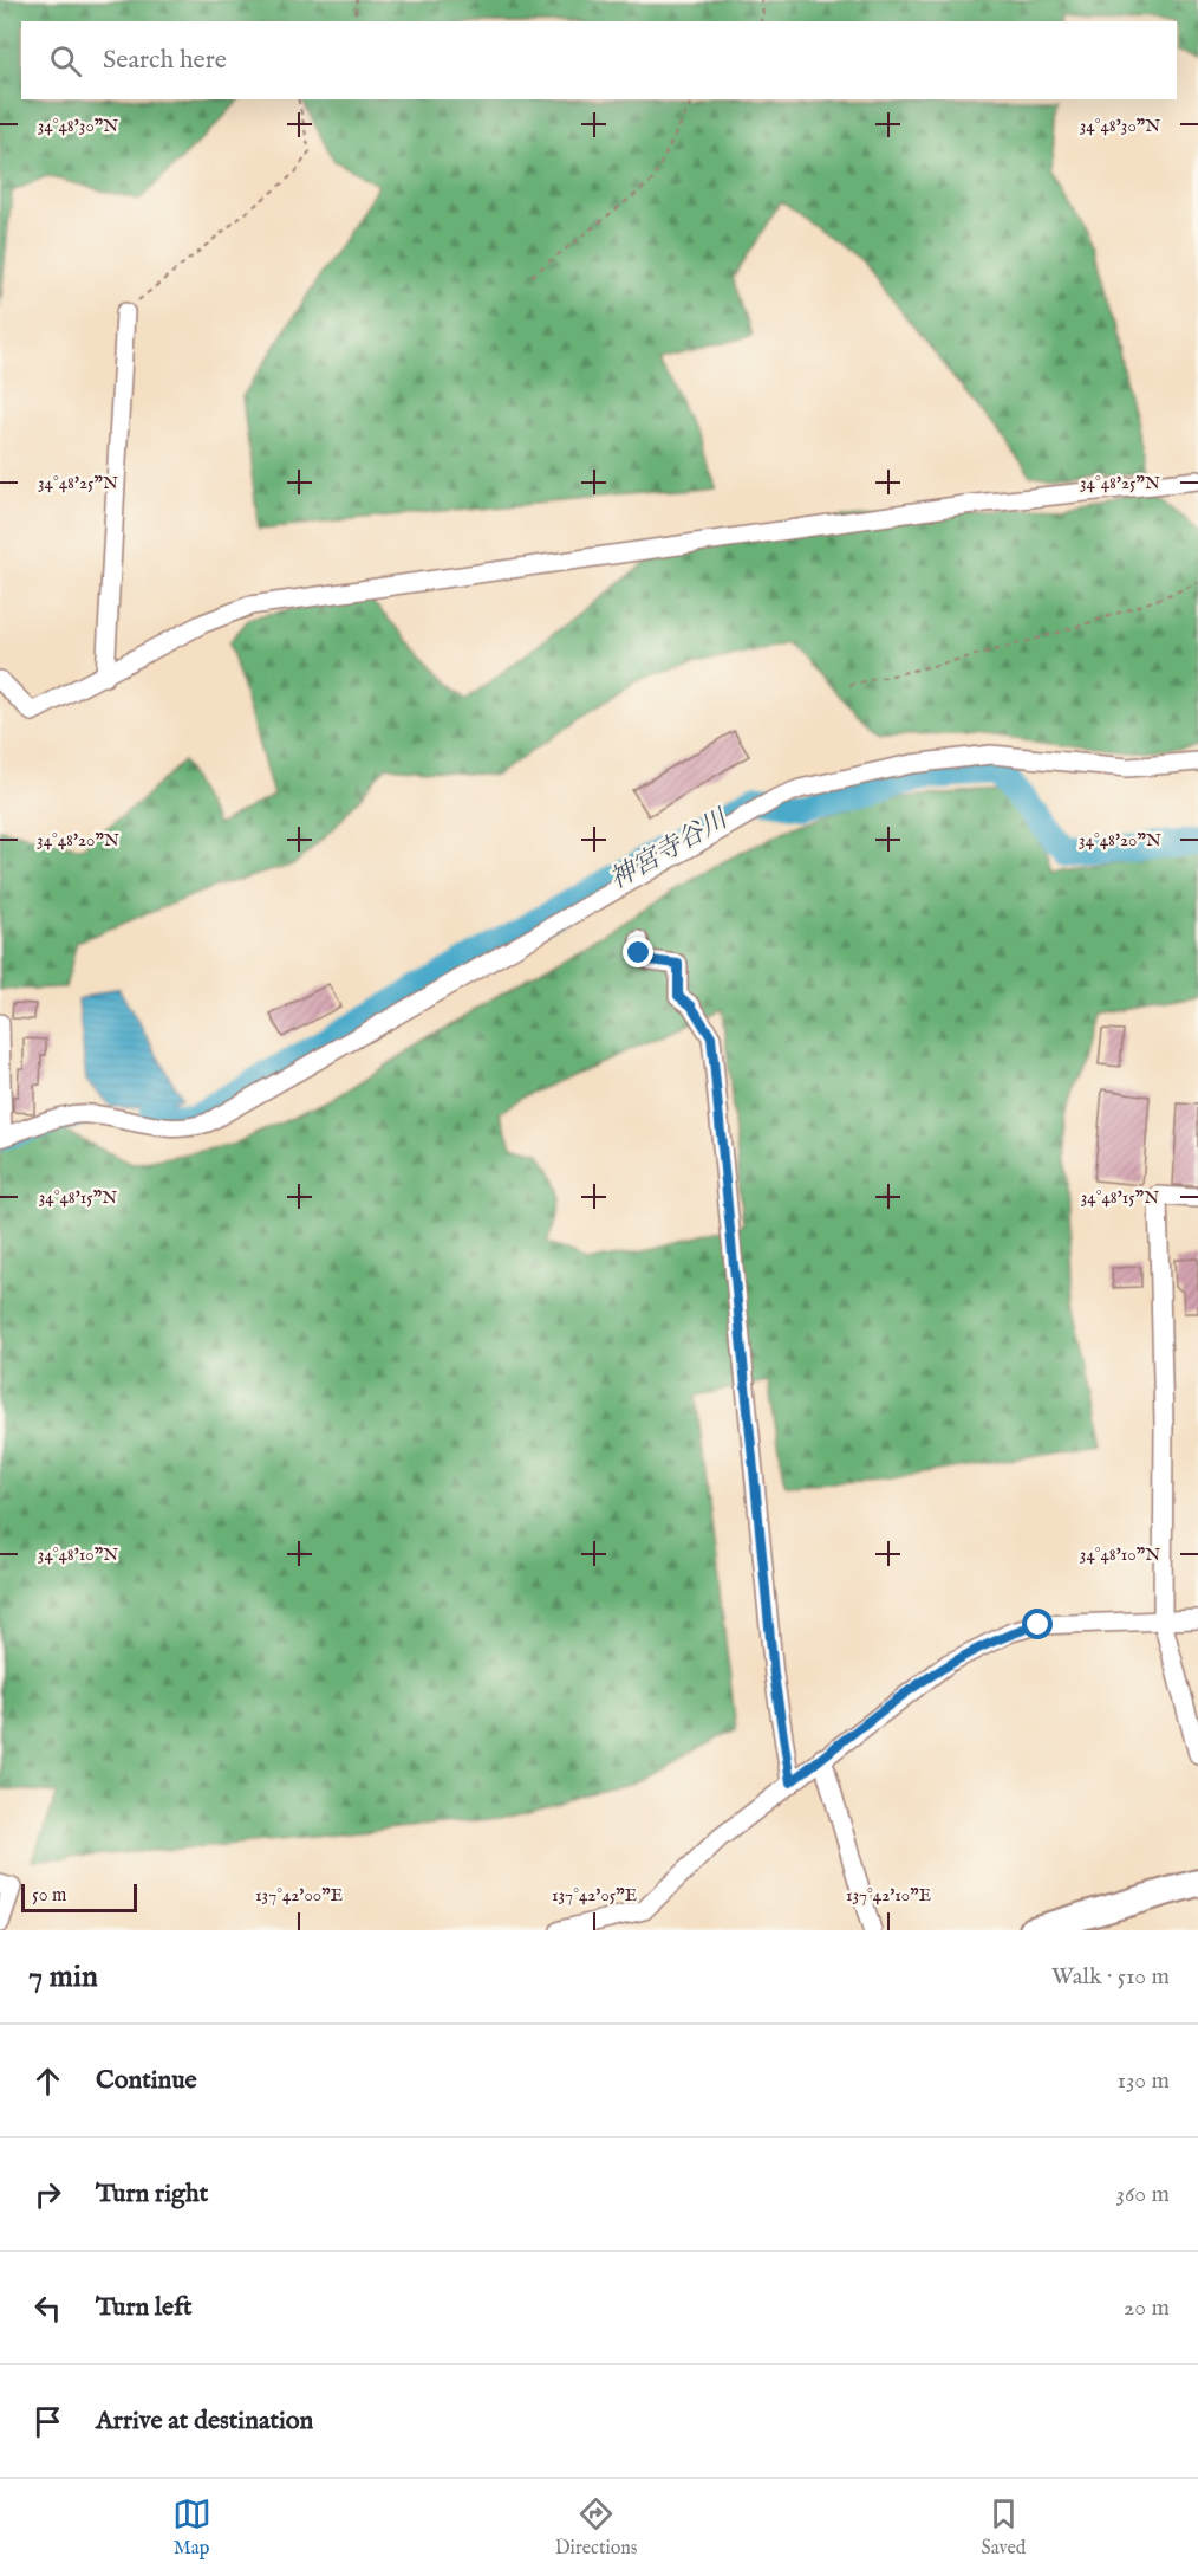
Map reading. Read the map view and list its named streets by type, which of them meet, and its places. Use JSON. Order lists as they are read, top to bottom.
{
  "water": ["神宮寺谷川"],
  "scale_bar": "50 m",
  "page": {
    "search": "Search here",
    "scale": "50 m",
    "heading": ["7 min", "Walk · 510 m"],
    "list": [
      ["Continue", "130 m"],
      ["Turn right", "360 m"],
      ["Turn left", "20 m"],
      "Arrive at destination"
    ],
    "nav": ["Map", "Directions", "Saved"]
  },
  "coordinates": [
    "34°48'30\"N",
    "34°48'25\"N",
    "34°48'20\"N",
    "34°48'15\"N",
    "34°48'10\"N",
    "137°42'00\"E",
    "137°42'05\"E",
    "137°42'10\"E"
  ]
}
